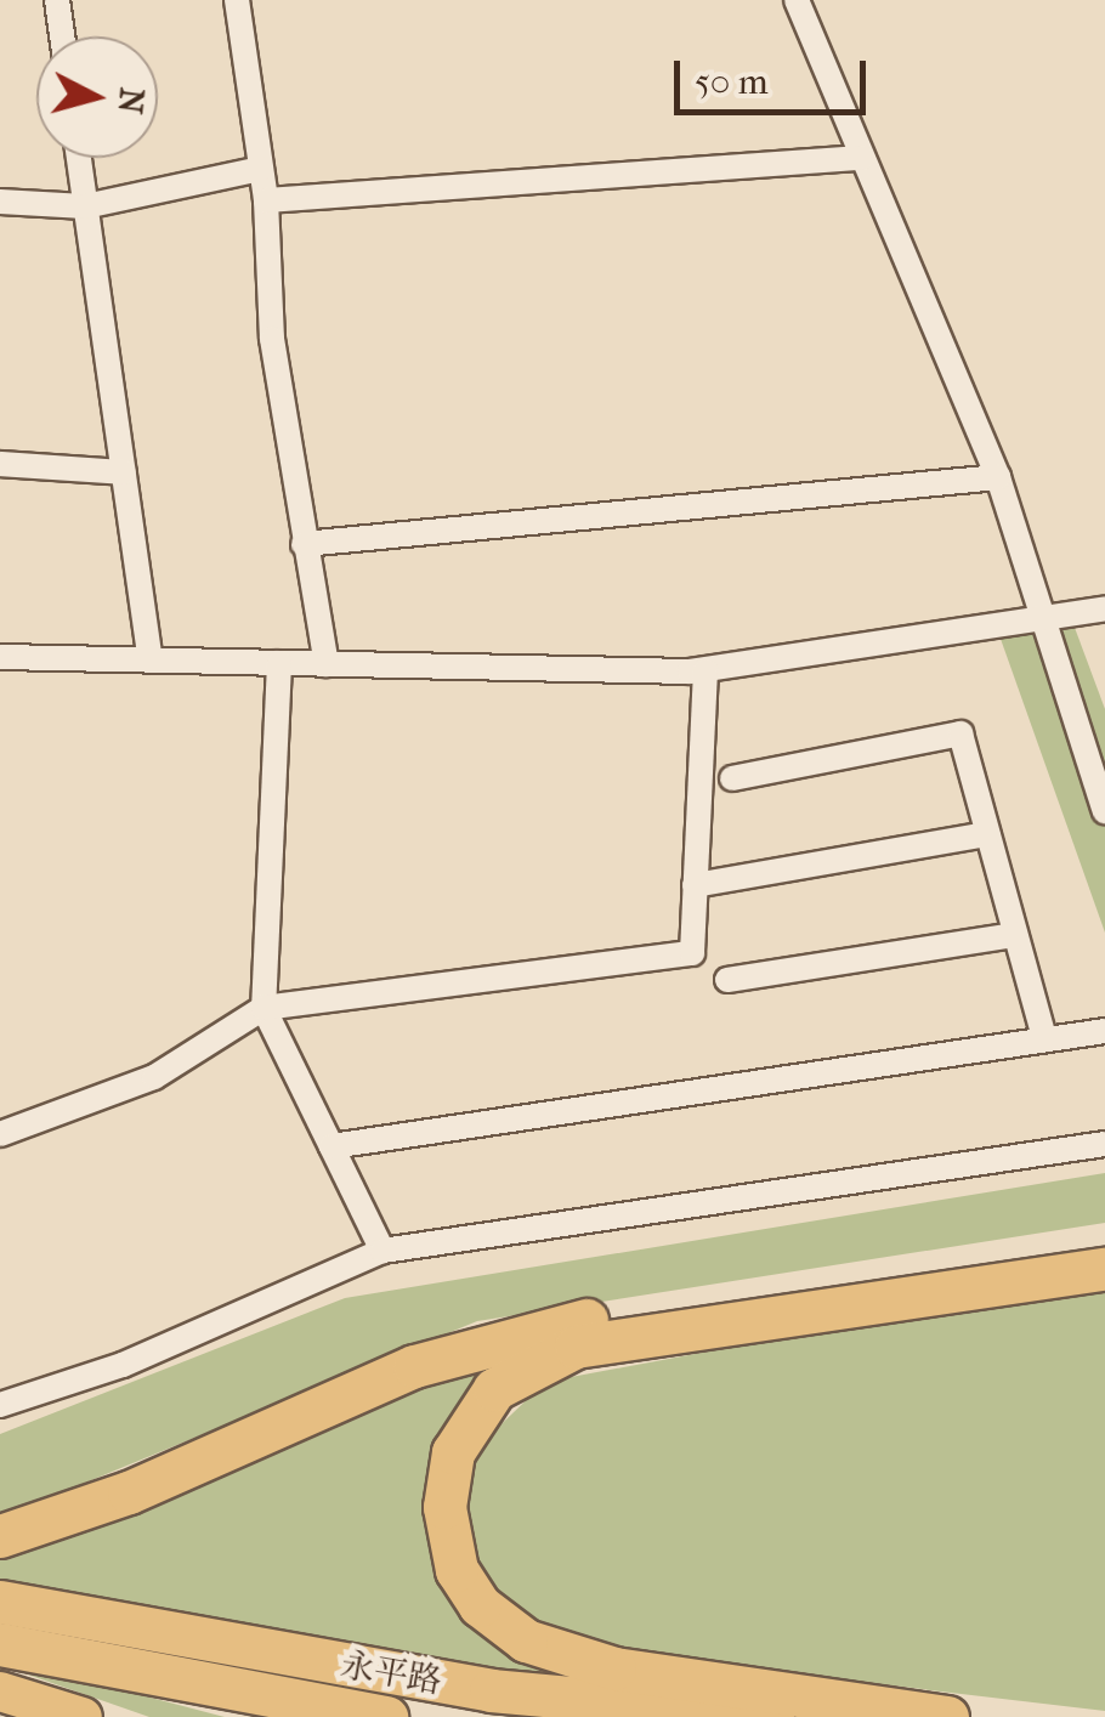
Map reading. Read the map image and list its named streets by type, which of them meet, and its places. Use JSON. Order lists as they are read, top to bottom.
{
  "streets": {
    "highway": ["永平路"]
  },
  "scale_bar": "50 m",
  "north": "right"
}
